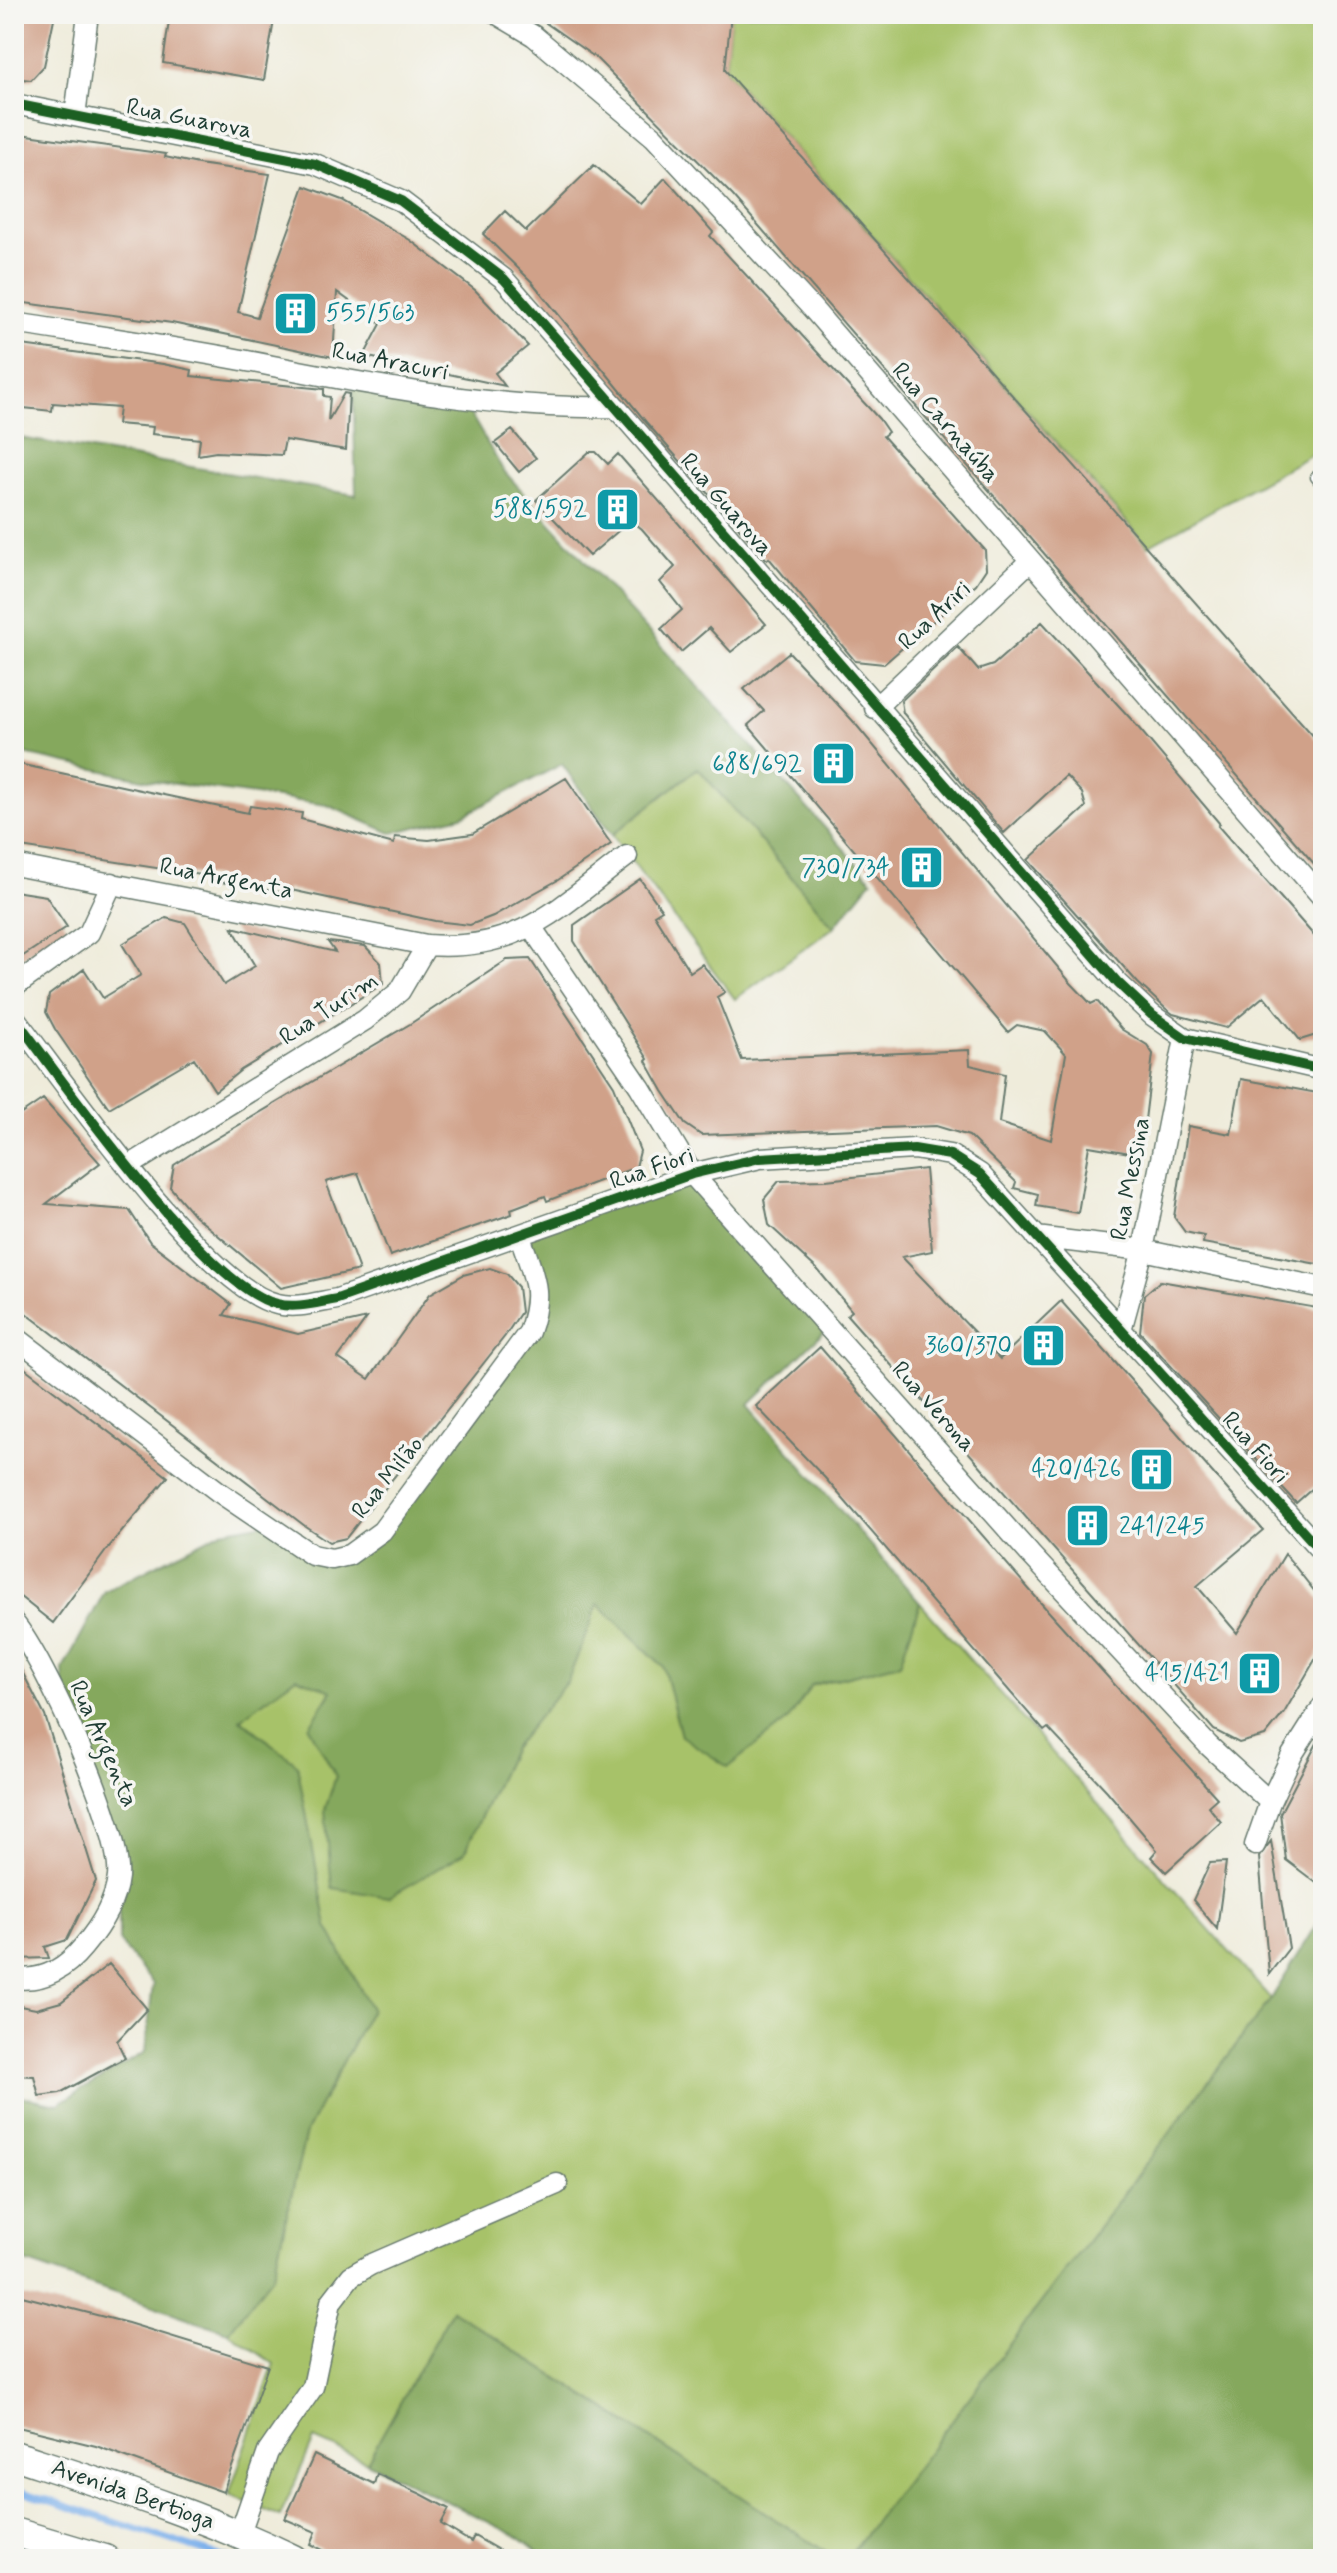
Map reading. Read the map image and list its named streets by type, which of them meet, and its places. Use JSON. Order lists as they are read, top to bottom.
{
  "streets": {
    "street": [
      "Rua Guarova",
      "Rua Aracuri",
      "Rua Carnaúba",
      "Rua Ariri",
      "Rua Argenta",
      "Rua Turim",
      "Rua Fiori",
      "Rua Messina",
      "Rua Verona",
      "Rua Milão",
      "Avenida Bertioga"
    ]
  },
  "crossings": [
    ["Rua Guarova", "Rua Aracuri"],
    ["Rua Guarova", "Rua Ariri"],
    ["Rua Guarova", "Rua Messina"],
    ["Rua Carnaúba", "Rua Ariri"],
    ["Rua Argenta", "Rua Turim"],
    ["Rua Turim", "Rua Fiori"],
    ["Rua Fiori", "Rua Messina"],
    ["Rua Fiori", "Rua Verona"],
    ["Rua Fiori", "Rua Milão"]
  ],
  "places": {
    "building": [
      "555/563",
      "588/592",
      "688/692",
      "730/734",
      "360/370",
      "420/426",
      "241/245",
      "415/421"
    ]
  }
}
